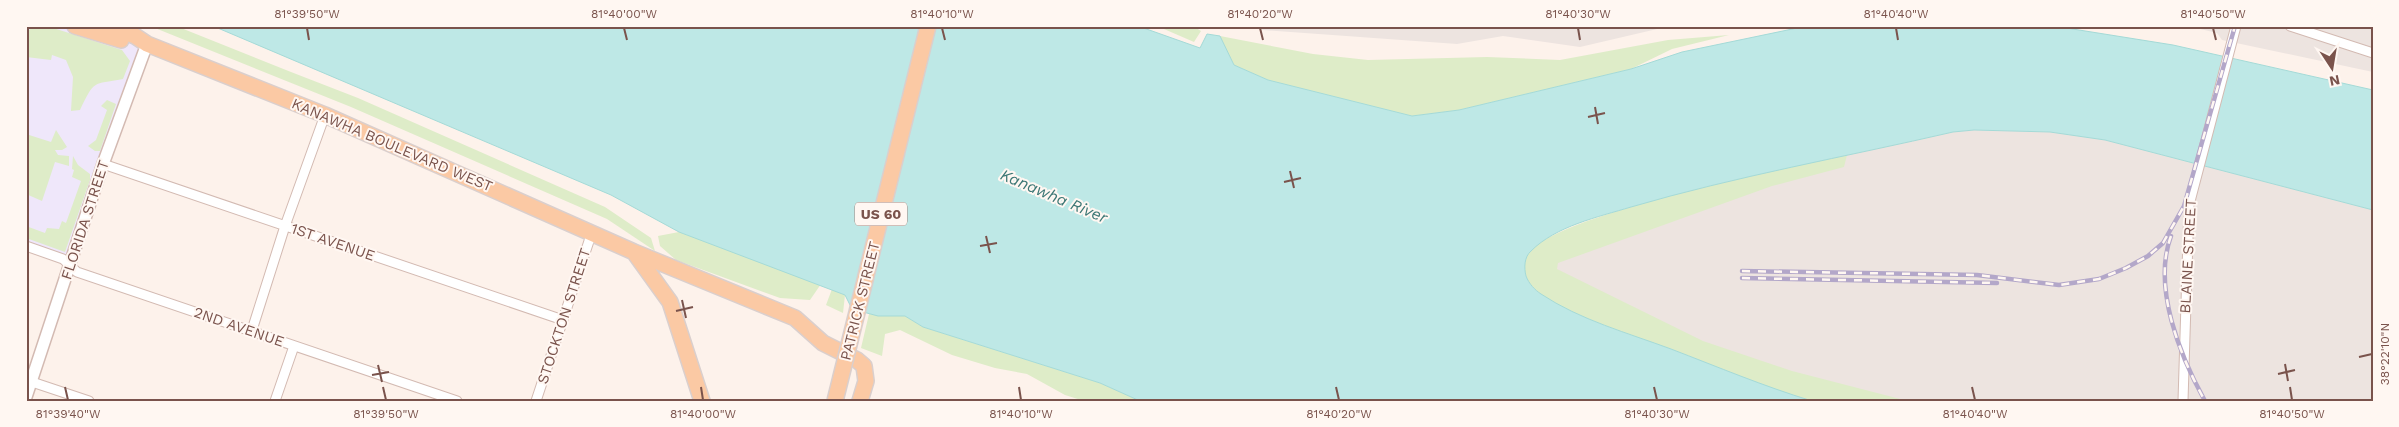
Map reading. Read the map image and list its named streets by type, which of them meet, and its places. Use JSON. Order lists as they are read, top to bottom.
{
  "streets": {
    "main road": ["KANAWHA BOULEVARD WEST", "US 60", "PATRICK STREET"],
    "street": [
      "FLORIDA STREET",
      "1ST AVENUE",
      "BLAINE STREET",
      "STOCKTON STREET",
      "2ND AVENUE"
    ]
  },
  "crossings": [
    ["KANAWHA BOULEVARD WEST", "FLORIDA STREET"],
    ["KANAWHA BOULEVARD WEST", "STOCKTON STREET"],
    ["FLORIDA STREET", "1ST AVENUE"],
    ["FLORIDA STREET", "2ND AVENUE"],
    ["1ST AVENUE", "STOCKTON STREET"]
  ],
  "water": ["Kanawha River"],
  "north": "bottom",
  "coordinates": [
    "81°39'50\"W",
    "81°40'00\"W",
    "81°40'10\"W",
    "81°40'20\"W",
    "81°40'30\"W",
    "81°40'40\"W",
    "81°40'50\"W",
    "38°22'10\"N",
    "81°39'40\"W"
  ]
}
